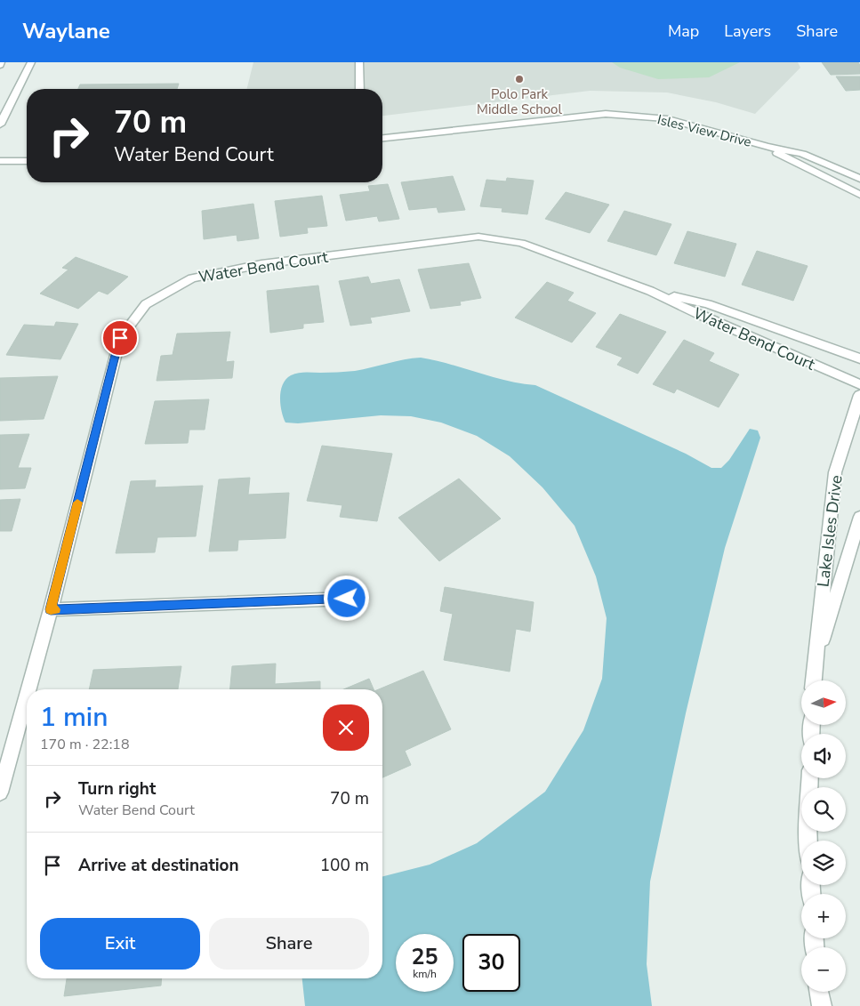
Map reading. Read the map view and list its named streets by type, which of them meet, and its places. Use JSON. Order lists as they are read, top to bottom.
{
  "streets": {
    "street": ["Isles View Drive", "Water Bend Court", "Lake Isles Drive"]
  },
  "places": ["Polo Park Middle School"],
  "north": "right",
  "page": {
    "header": "Waylane",
    "nav": ["Map", "Layers", "Share"],
    "turn": ["70 m", "Water Bend Court"],
    "map_buttons": ["+", "−"],
    "heading": ["1 min", "170 m · 22:18"],
    "list": [
      {
        "name": "Turn right",
        "note": "Water Bend Court",
        "value": "70 m"
      },
      {
        "name": "Arrive at destination",
        "value": "100 m"
      }
    ],
    "buttons": ["Exit", "Share"],
    "speed": "25 km/h",
    "limit": "30"
  }
}
